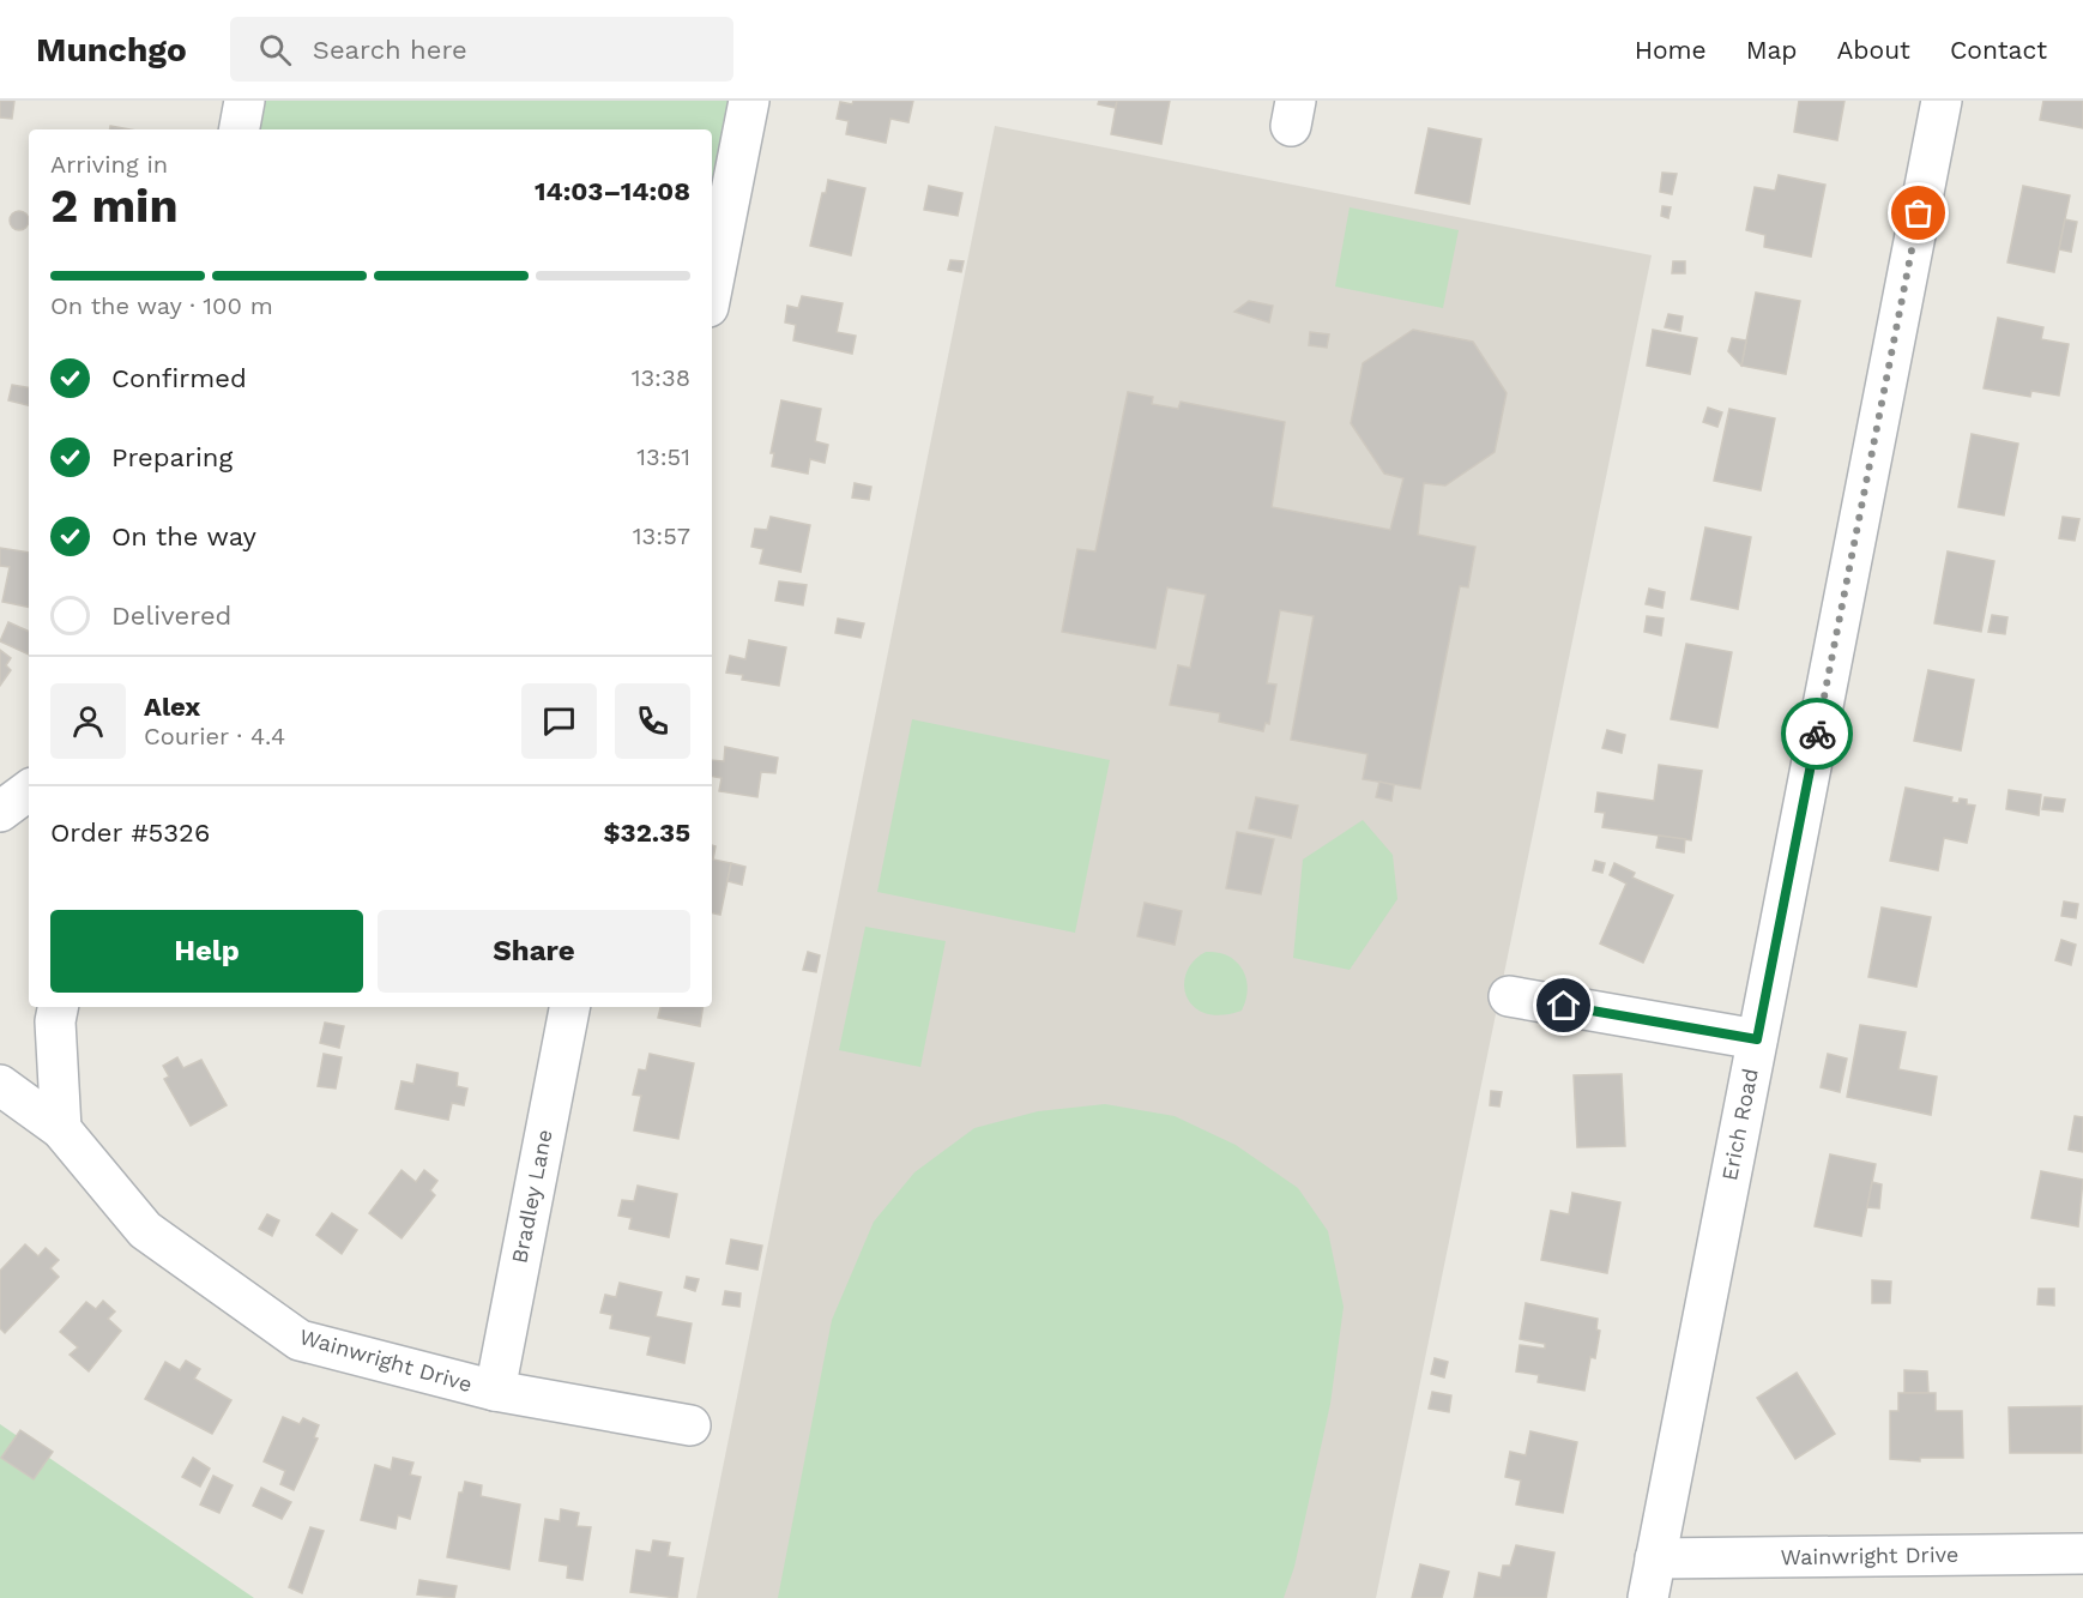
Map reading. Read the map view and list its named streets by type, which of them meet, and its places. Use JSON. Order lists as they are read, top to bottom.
{
  "streets": {
    "street": ["Erich Road", "Bradley Lane", "Wainwright Drive"]
  },
  "crossings": [
    ["Erich Road", "Wainwright Drive"],
    ["Bradley Lane", "Wainwright Drive"]
  ],
  "page": {
    "header": "Munchgo",
    "search": "Search here",
    "nav": [
      "Home",
      "Map",
      "About",
      "Contact"
    ],
    "heading": ["2 min", "Arriving in", "14:03–14:08"],
    "panel": [
      "Alex",
      "Courier · 4.4",
      "Order #5326",
      "$32.35"
    ],
    "bar": "On the way · 100 m",
    "list": [
      ["Confirmed", "13:38"],
      ["Preparing", "13:51"],
      ["On the way", "13:57"],
      "Delivered"
    ],
    "buttons": ["Help", "Share"]
  }
}
